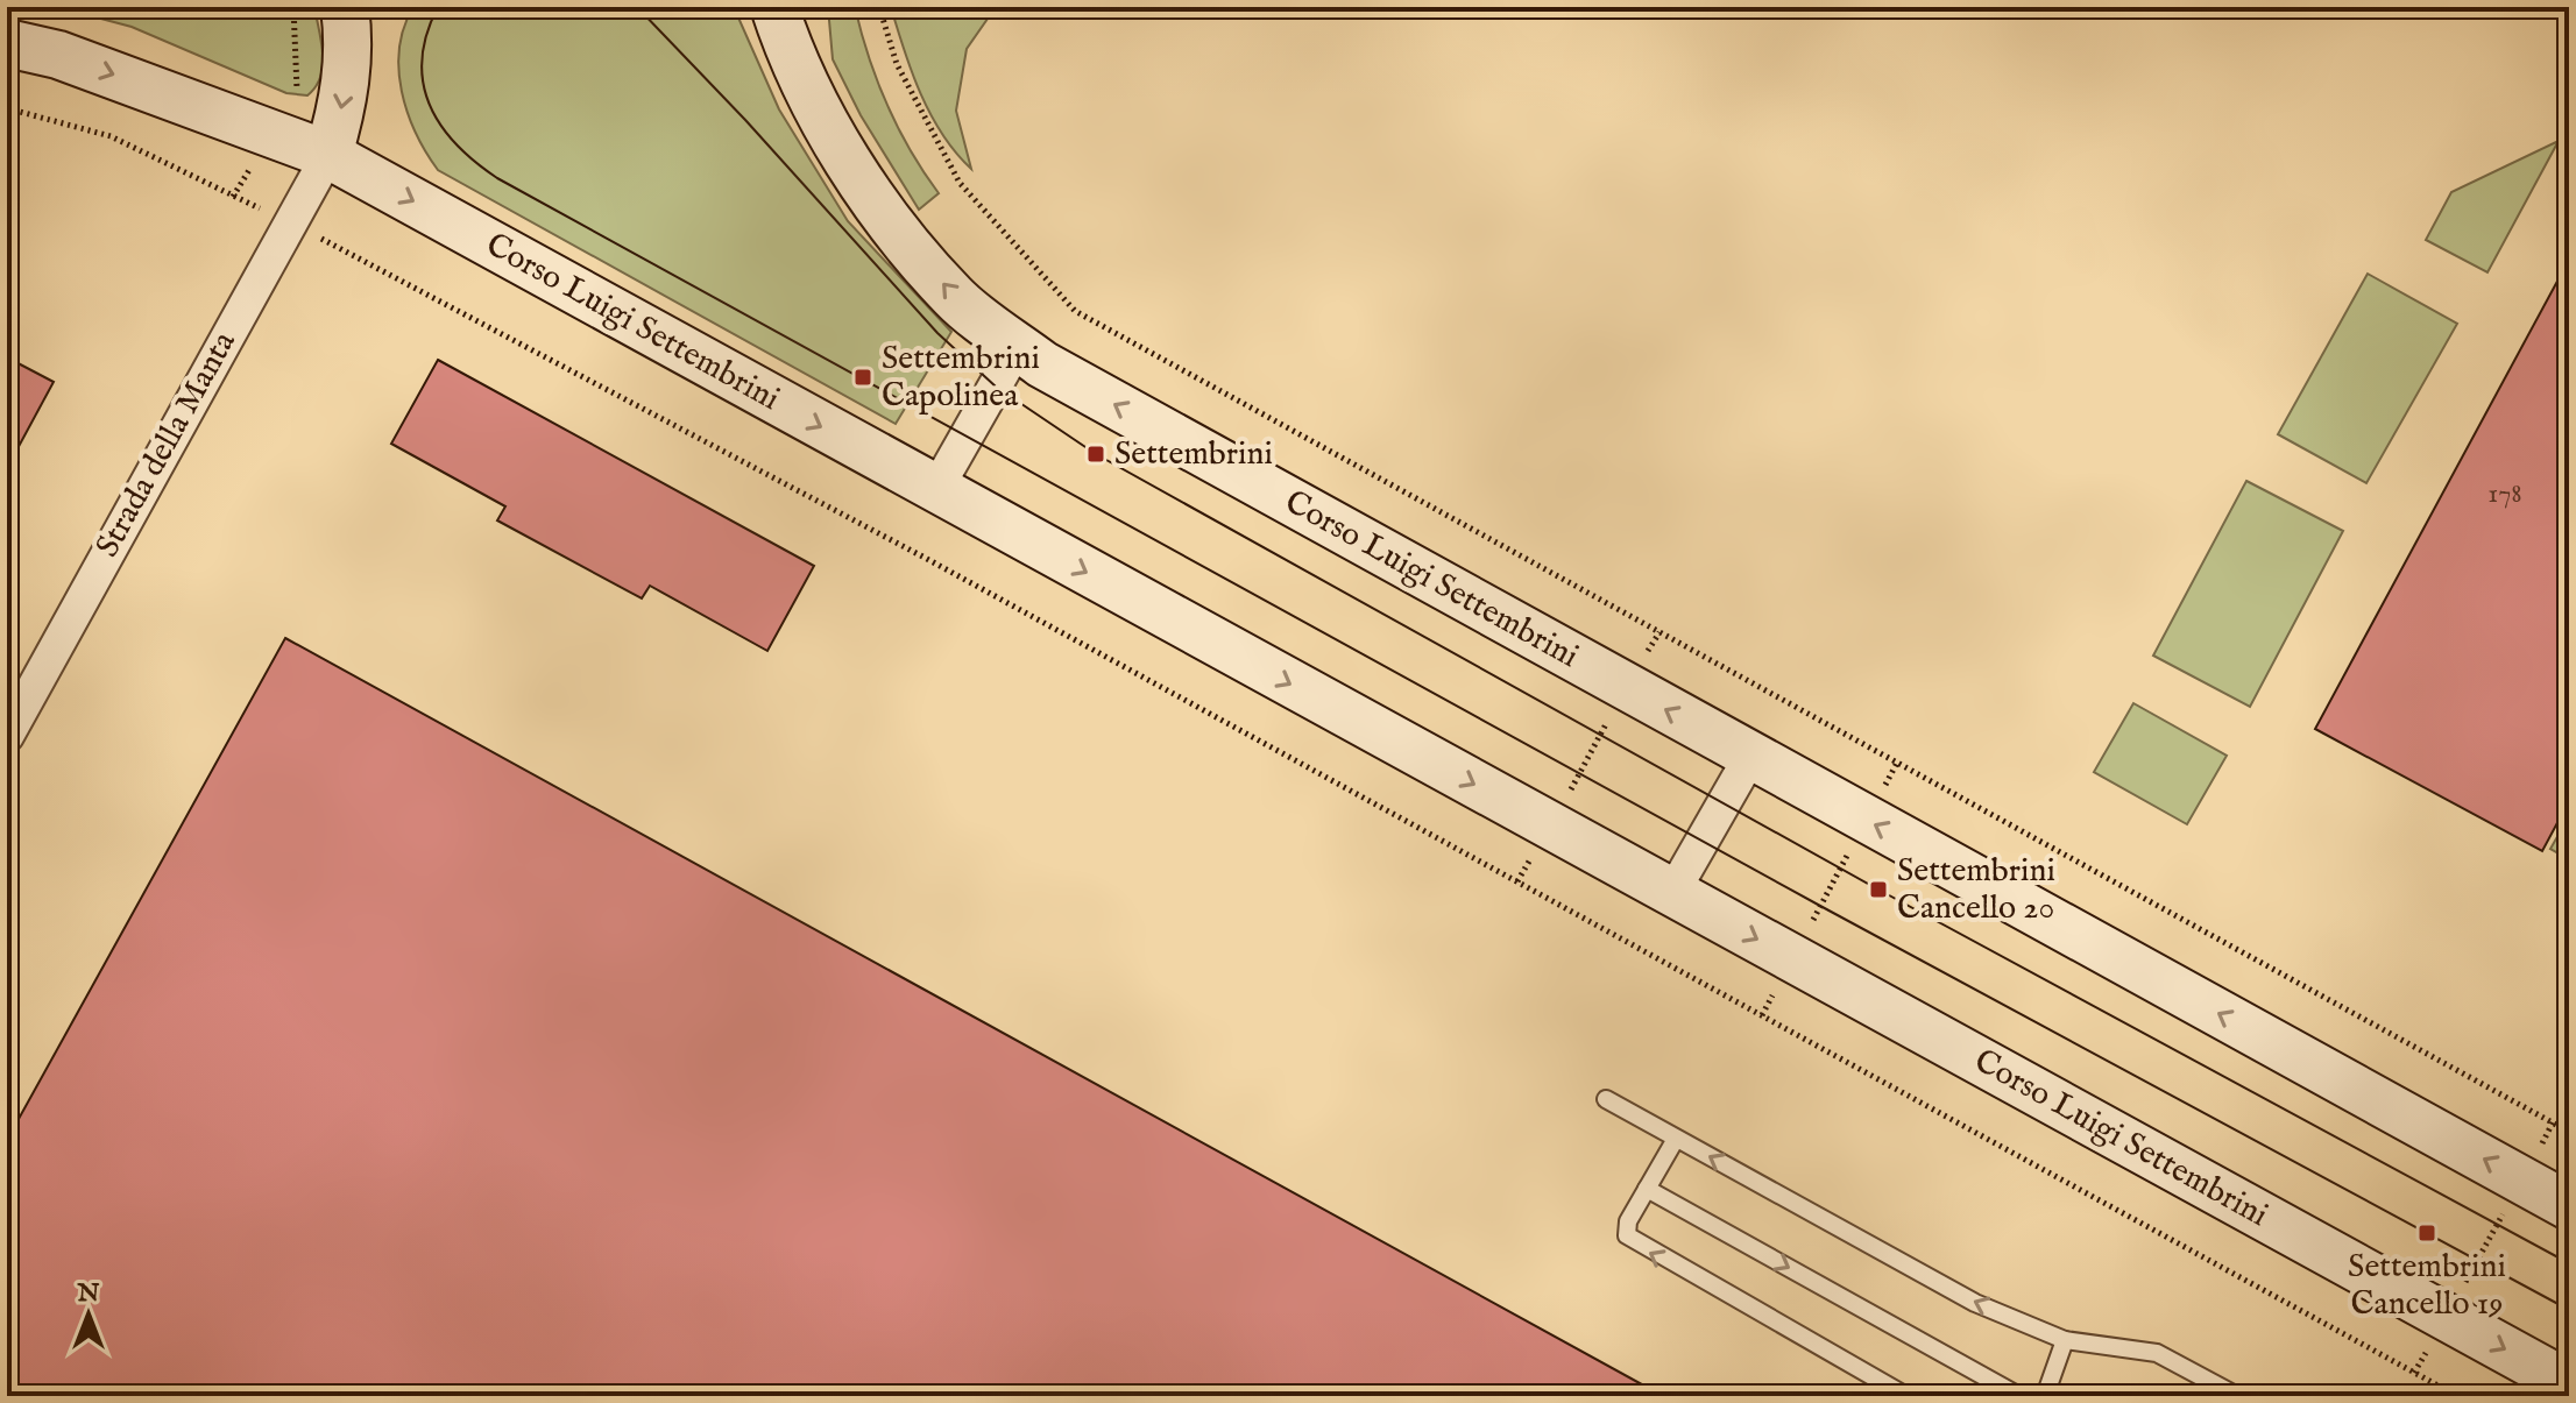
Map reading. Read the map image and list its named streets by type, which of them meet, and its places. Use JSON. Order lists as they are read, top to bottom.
{
  "streets": {
    "main road": ["Corso Luigi Settembrini"],
    "street": ["Strada della Manta"]
  },
  "crossings": [
    ["Corso Luigi Settembrini", "Strada della Manta"]
  ],
  "places": {
    "transit": [
      "Settembrini Capolinea",
      "Settembrini",
      "Settembrini Cancello 20",
      "Settembrini Cancello 19"
    ]
  },
  "house_numbers": ["178"],
  "north": "top"
}
